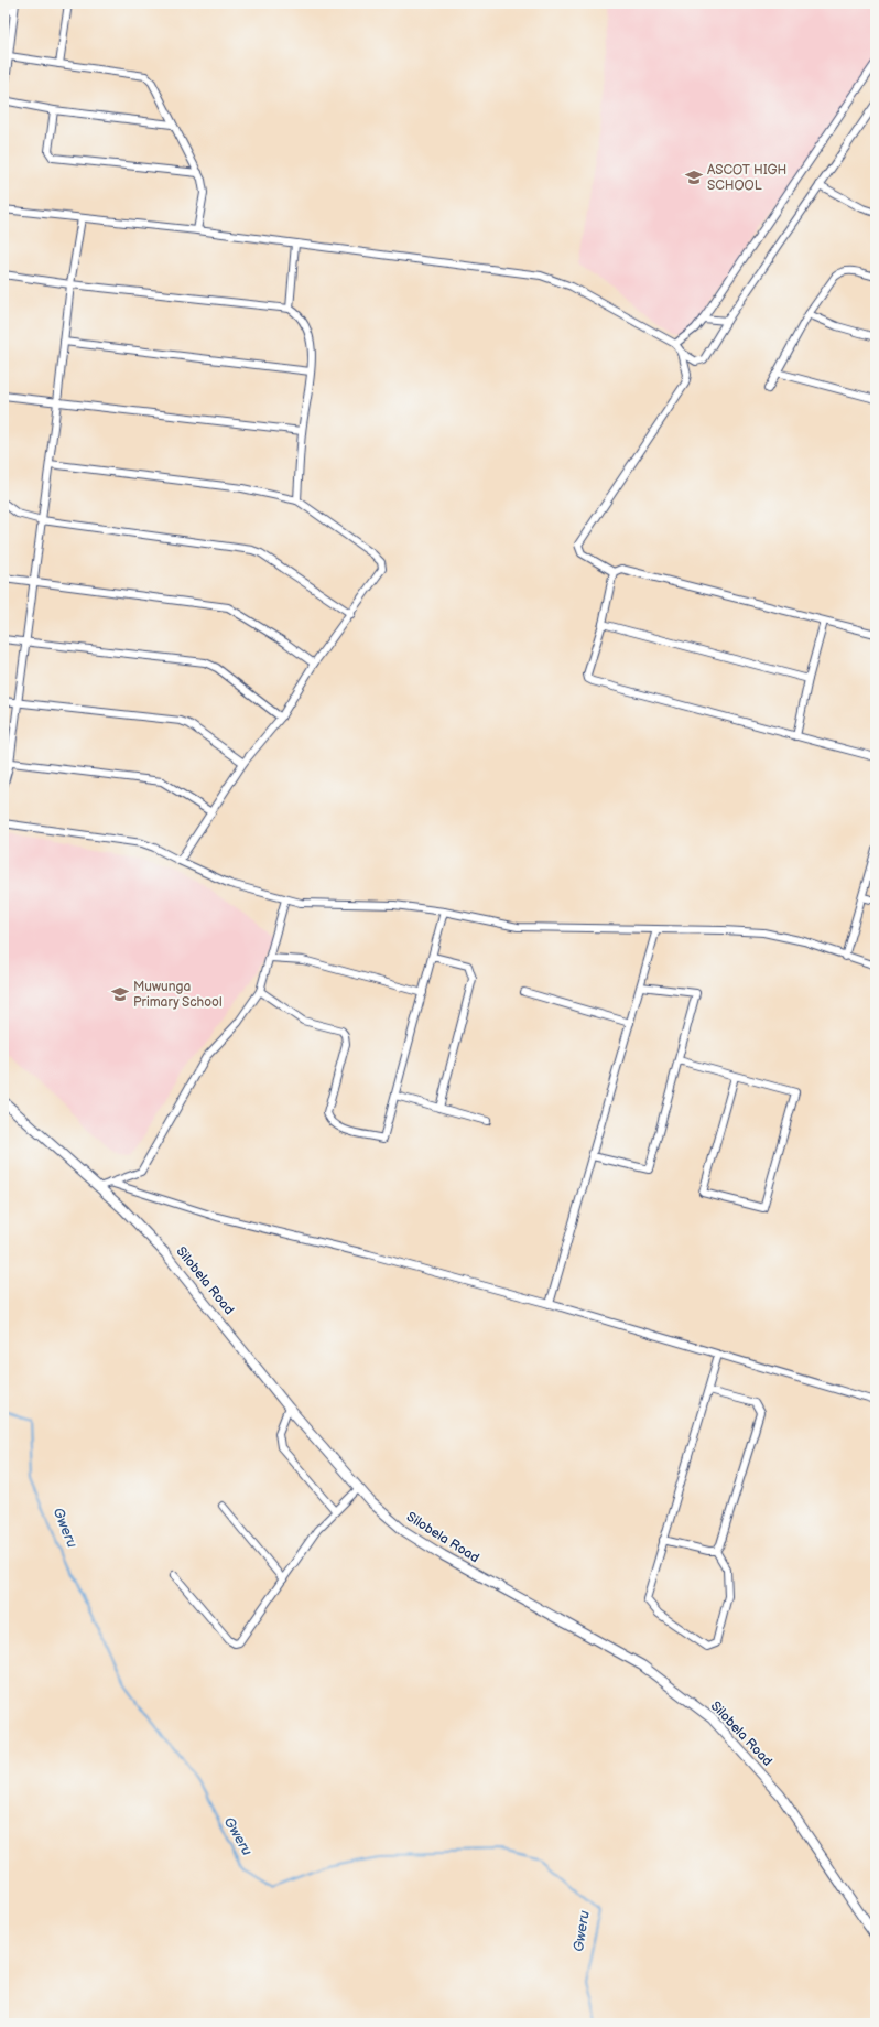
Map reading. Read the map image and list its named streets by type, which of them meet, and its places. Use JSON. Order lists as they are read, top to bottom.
{
  "streets": {
    "street": ["Silobela Road"]
  },
  "water": ["Gweru"],
  "places": {
    "school or university": ["ASCOT HIGH SCHOOL", "Muwunga Primary School"]
  }
}
